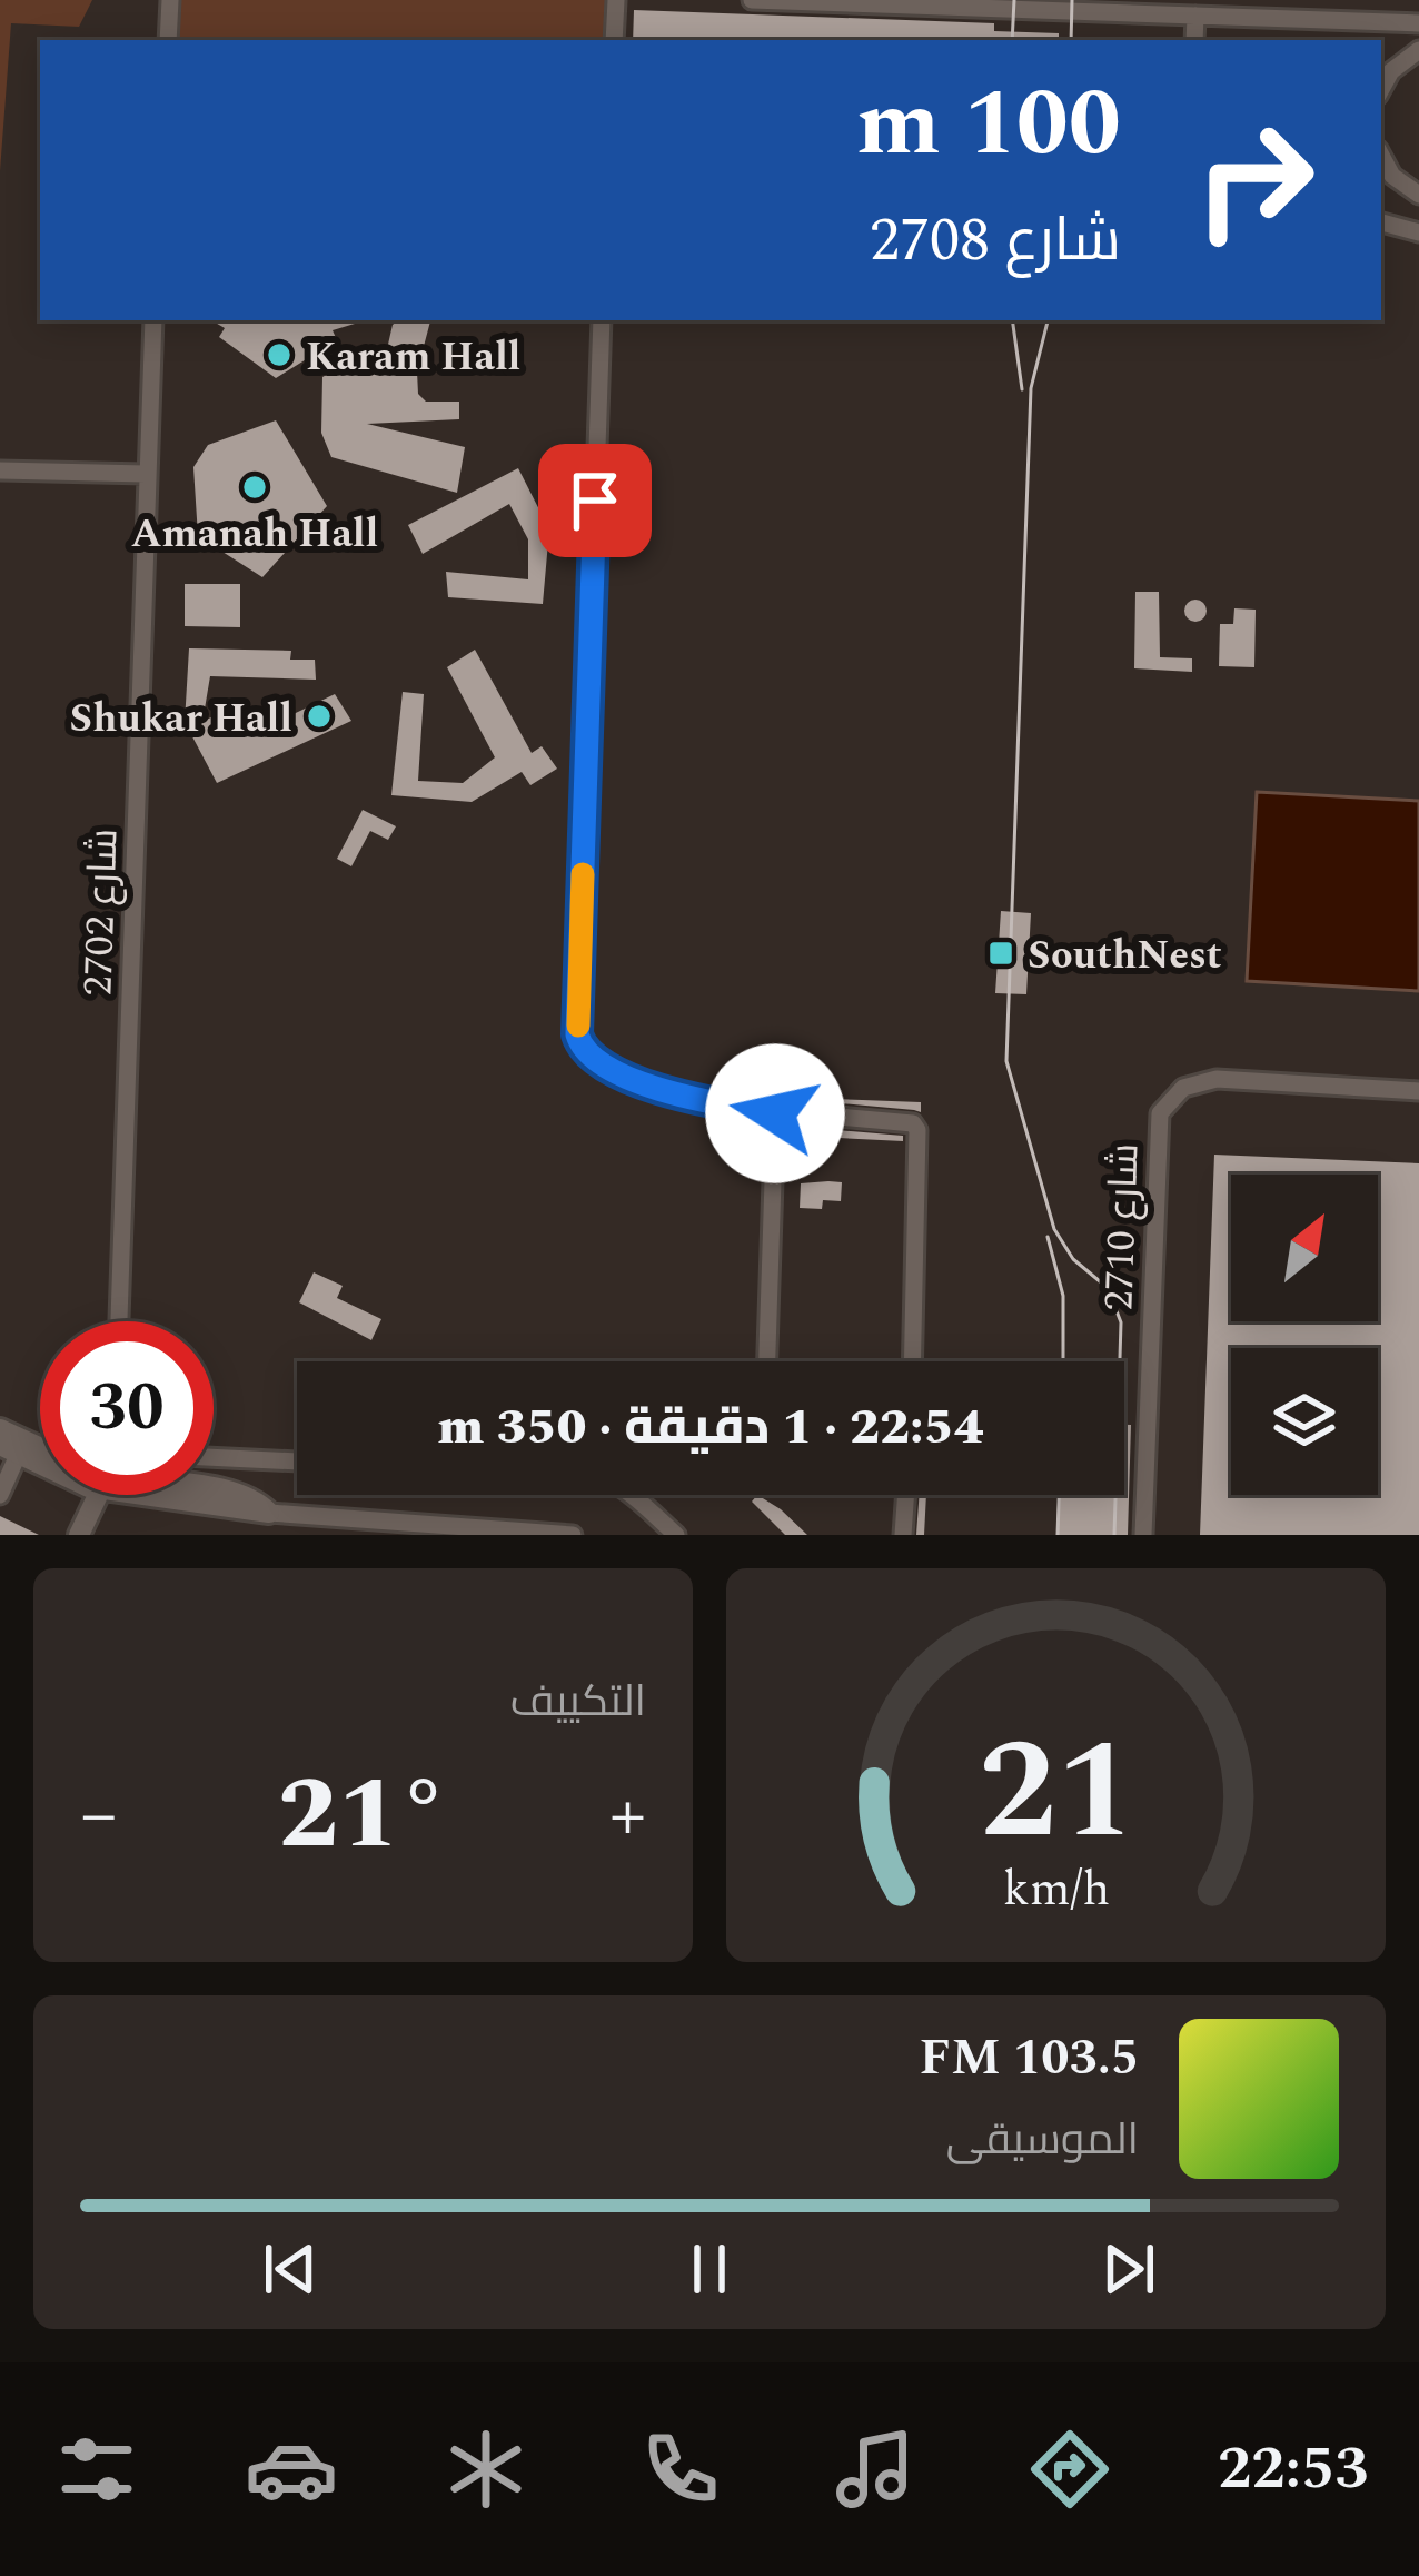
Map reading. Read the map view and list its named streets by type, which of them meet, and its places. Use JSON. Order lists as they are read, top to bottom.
{
  "streets": {
    "street": ["شارع 2702", "شارع 2710"]
  },
  "places": {
    "other": ["Karam Hall", "Amanah Hall", "Shukar Hall"],
    "transit": ["SouthNest"]
  },
  "north": "top right",
  "page": {
    "turn": ["100 m", "شارع 2708"],
    "limit": "30",
    "trip": "22:54 · 1 دقيقة · 350 m",
    "tile": "التكييف",
    "heat": ["−", "21°", "+"],
    "song": ["103.5 FM", "الموسيقى"],
    "tabs": "22:53",
    "gauge": ["21", "km/h"]
  }
}
